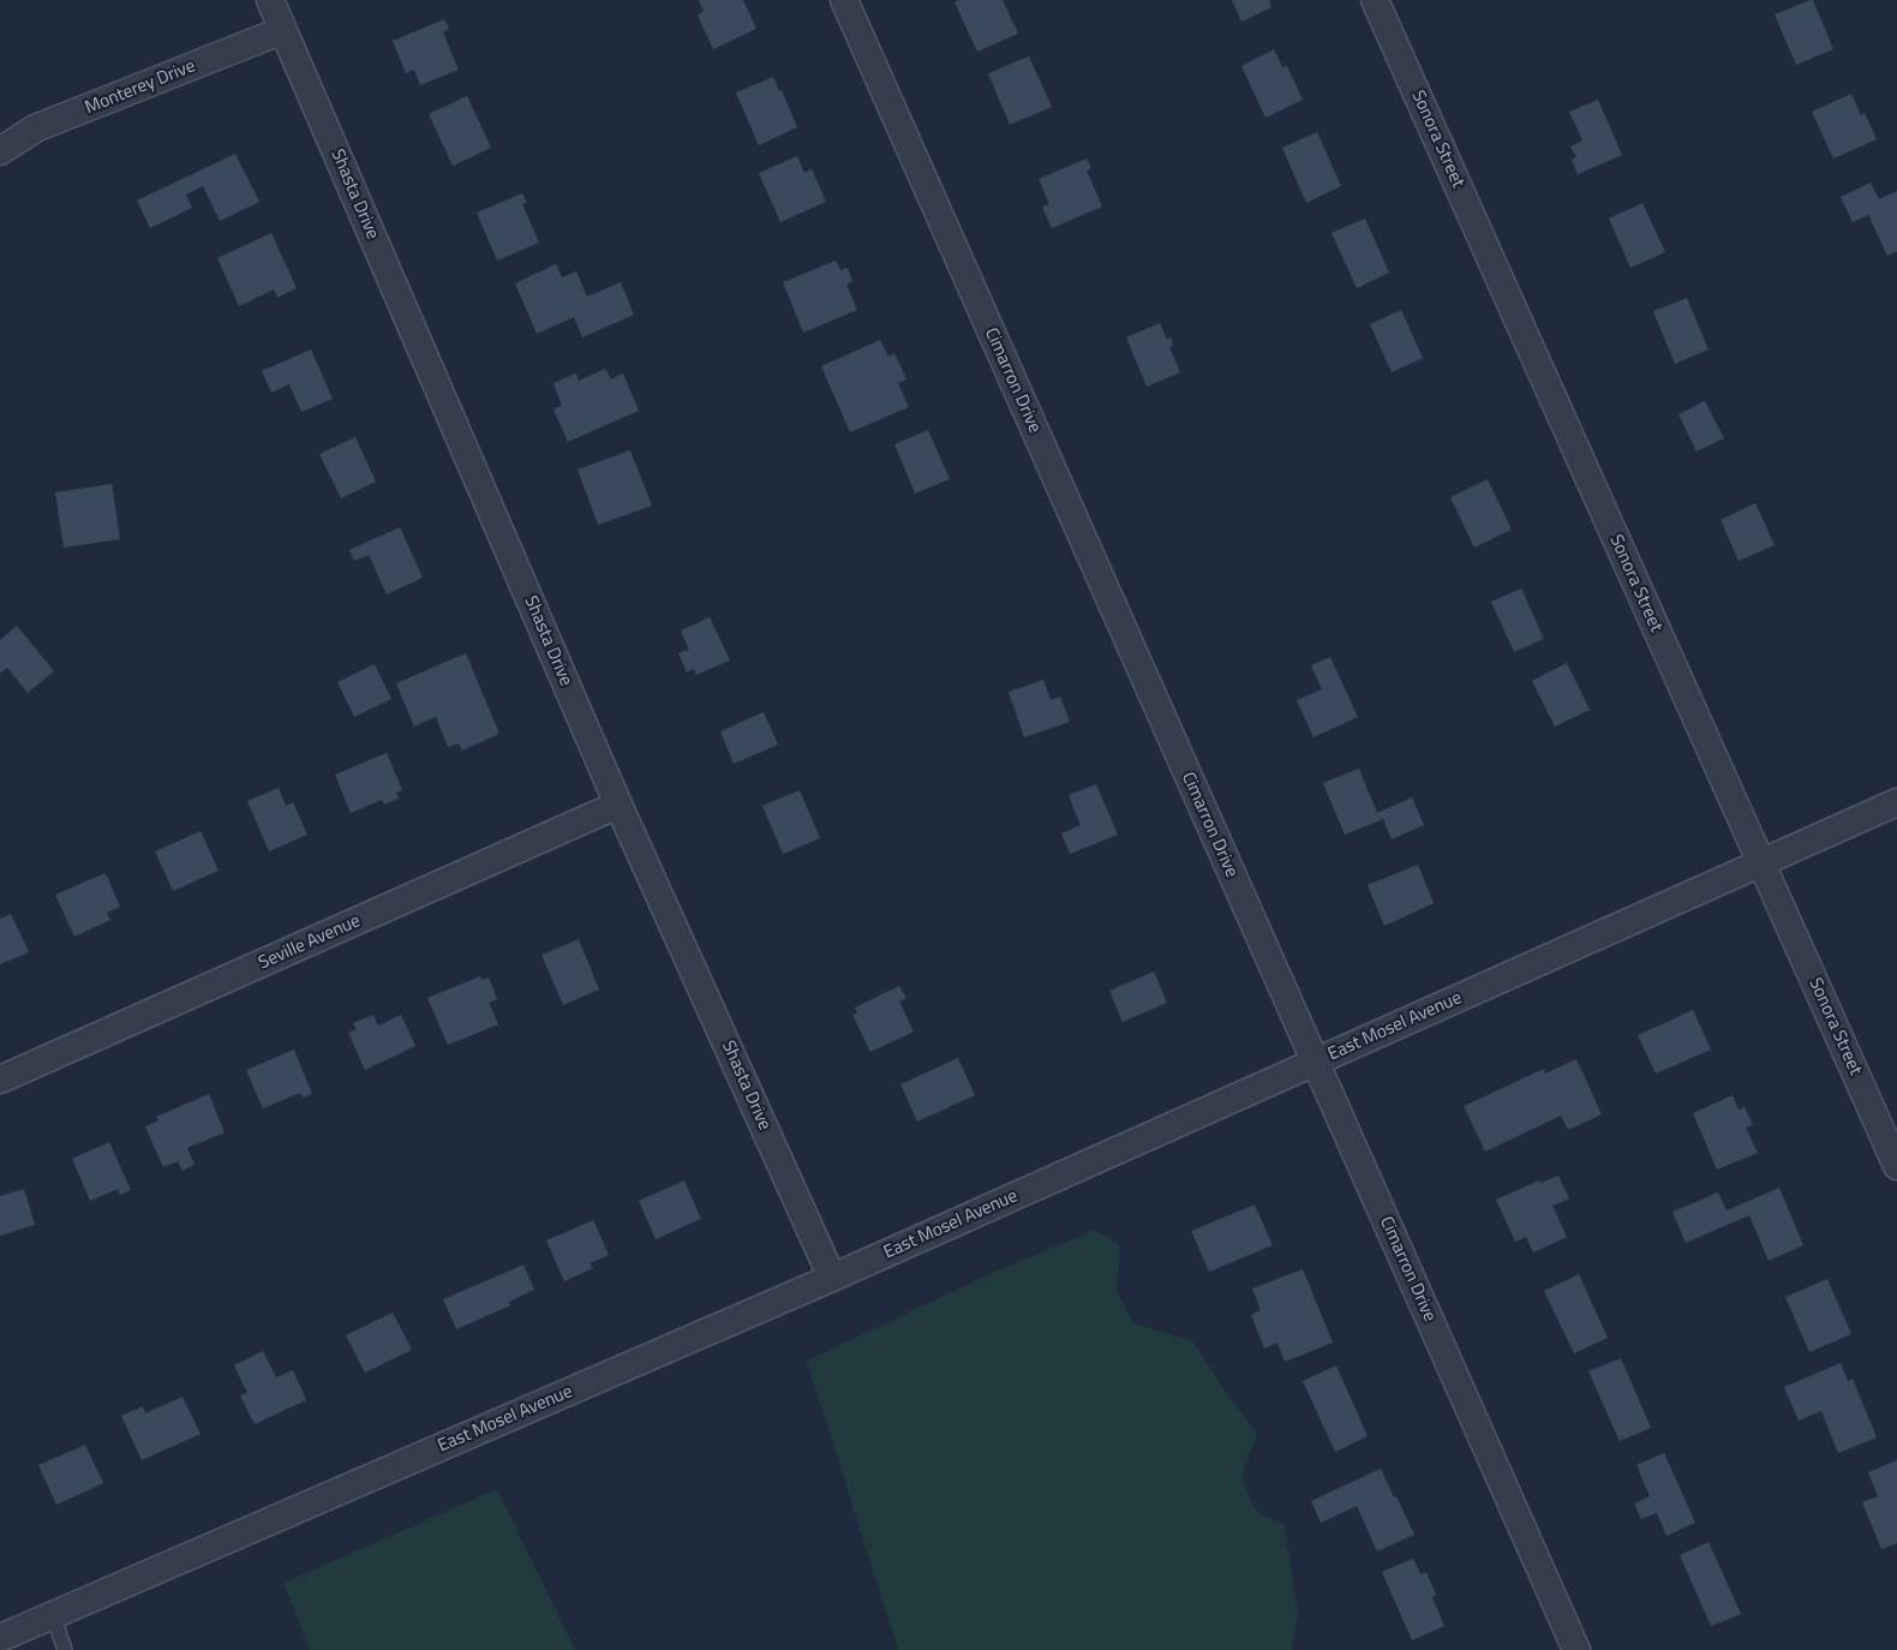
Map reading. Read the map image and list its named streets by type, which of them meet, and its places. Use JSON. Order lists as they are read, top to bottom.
{
  "streets": {
    "street": [
      "Monterey Drive",
      "Sonora Street",
      "Shasta Drive",
      "Cimarron Drive",
      "Seville Avenue",
      "East Mosel Avenue"
    ]
  },
  "crossings": [
    ["Monterey Drive", "Shasta Drive"],
    ["Sonora Street", "East Mosel Avenue"],
    ["Shasta Drive", "Seville Avenue"],
    ["Shasta Drive", "East Mosel Avenue"],
    ["Cimarron Drive", "East Mosel Avenue"]
  ]
}
